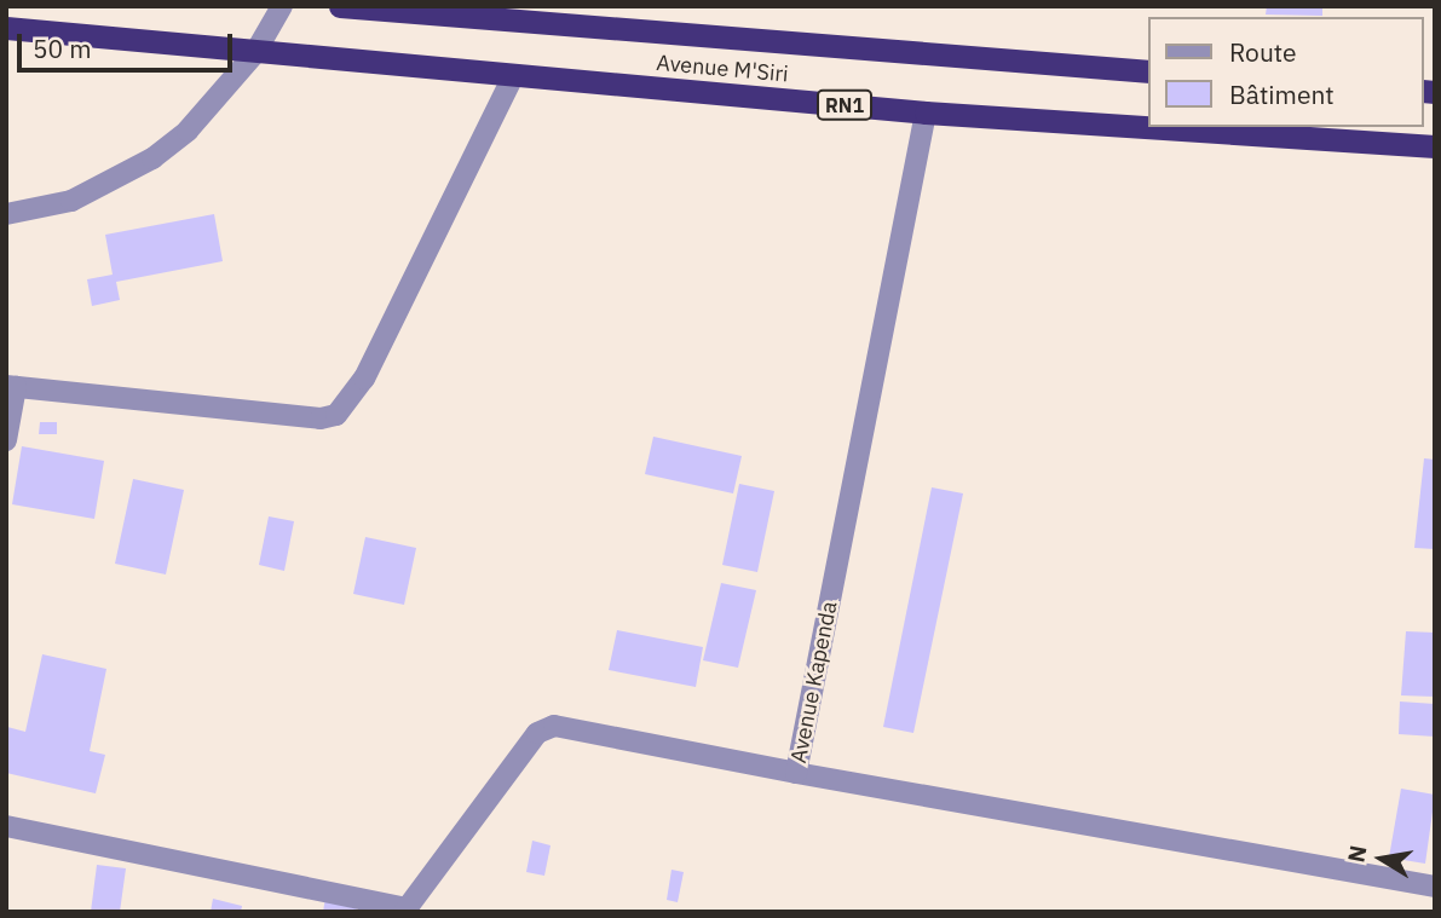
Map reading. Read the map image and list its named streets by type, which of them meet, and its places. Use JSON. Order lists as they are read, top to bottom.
{
  "streets": {
    "highway": ["Avenue M'Siri", "RN1"],
    "street": ["Avenue Kapenda"]
  },
  "crossings": [
    ["Avenue M'Siri", "Avenue Kapenda"]
  ],
  "legend": ["Route", "Bâtiment"],
  "scale_bar": "50 m",
  "north": "left"
}
